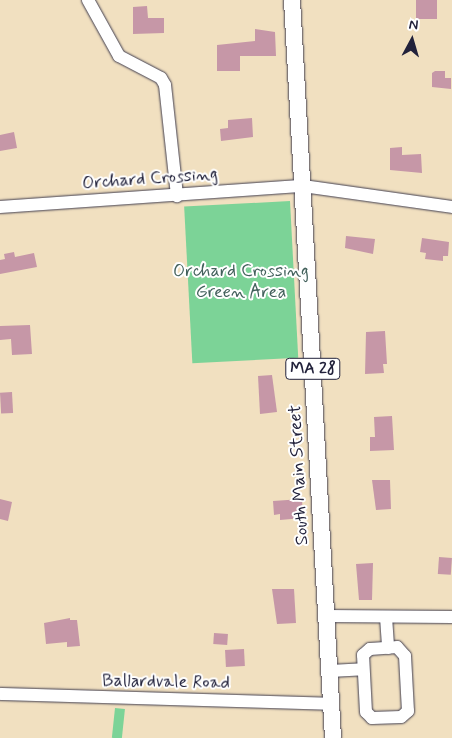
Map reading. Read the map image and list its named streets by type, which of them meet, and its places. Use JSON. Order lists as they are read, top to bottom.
{
  "streets": {
    "main road": ["MA 28", "South Main Street"],
    "street": ["Orchard Crossing", "Ballardvale Road"]
  },
  "crossings": [
    ["Orchard Crossing", "South Main Street"],
    ["South Main Street", "Ballardvale Road"]
  ],
  "parks": ["Orchard Crossing Green Area"],
  "north": "top"
}
